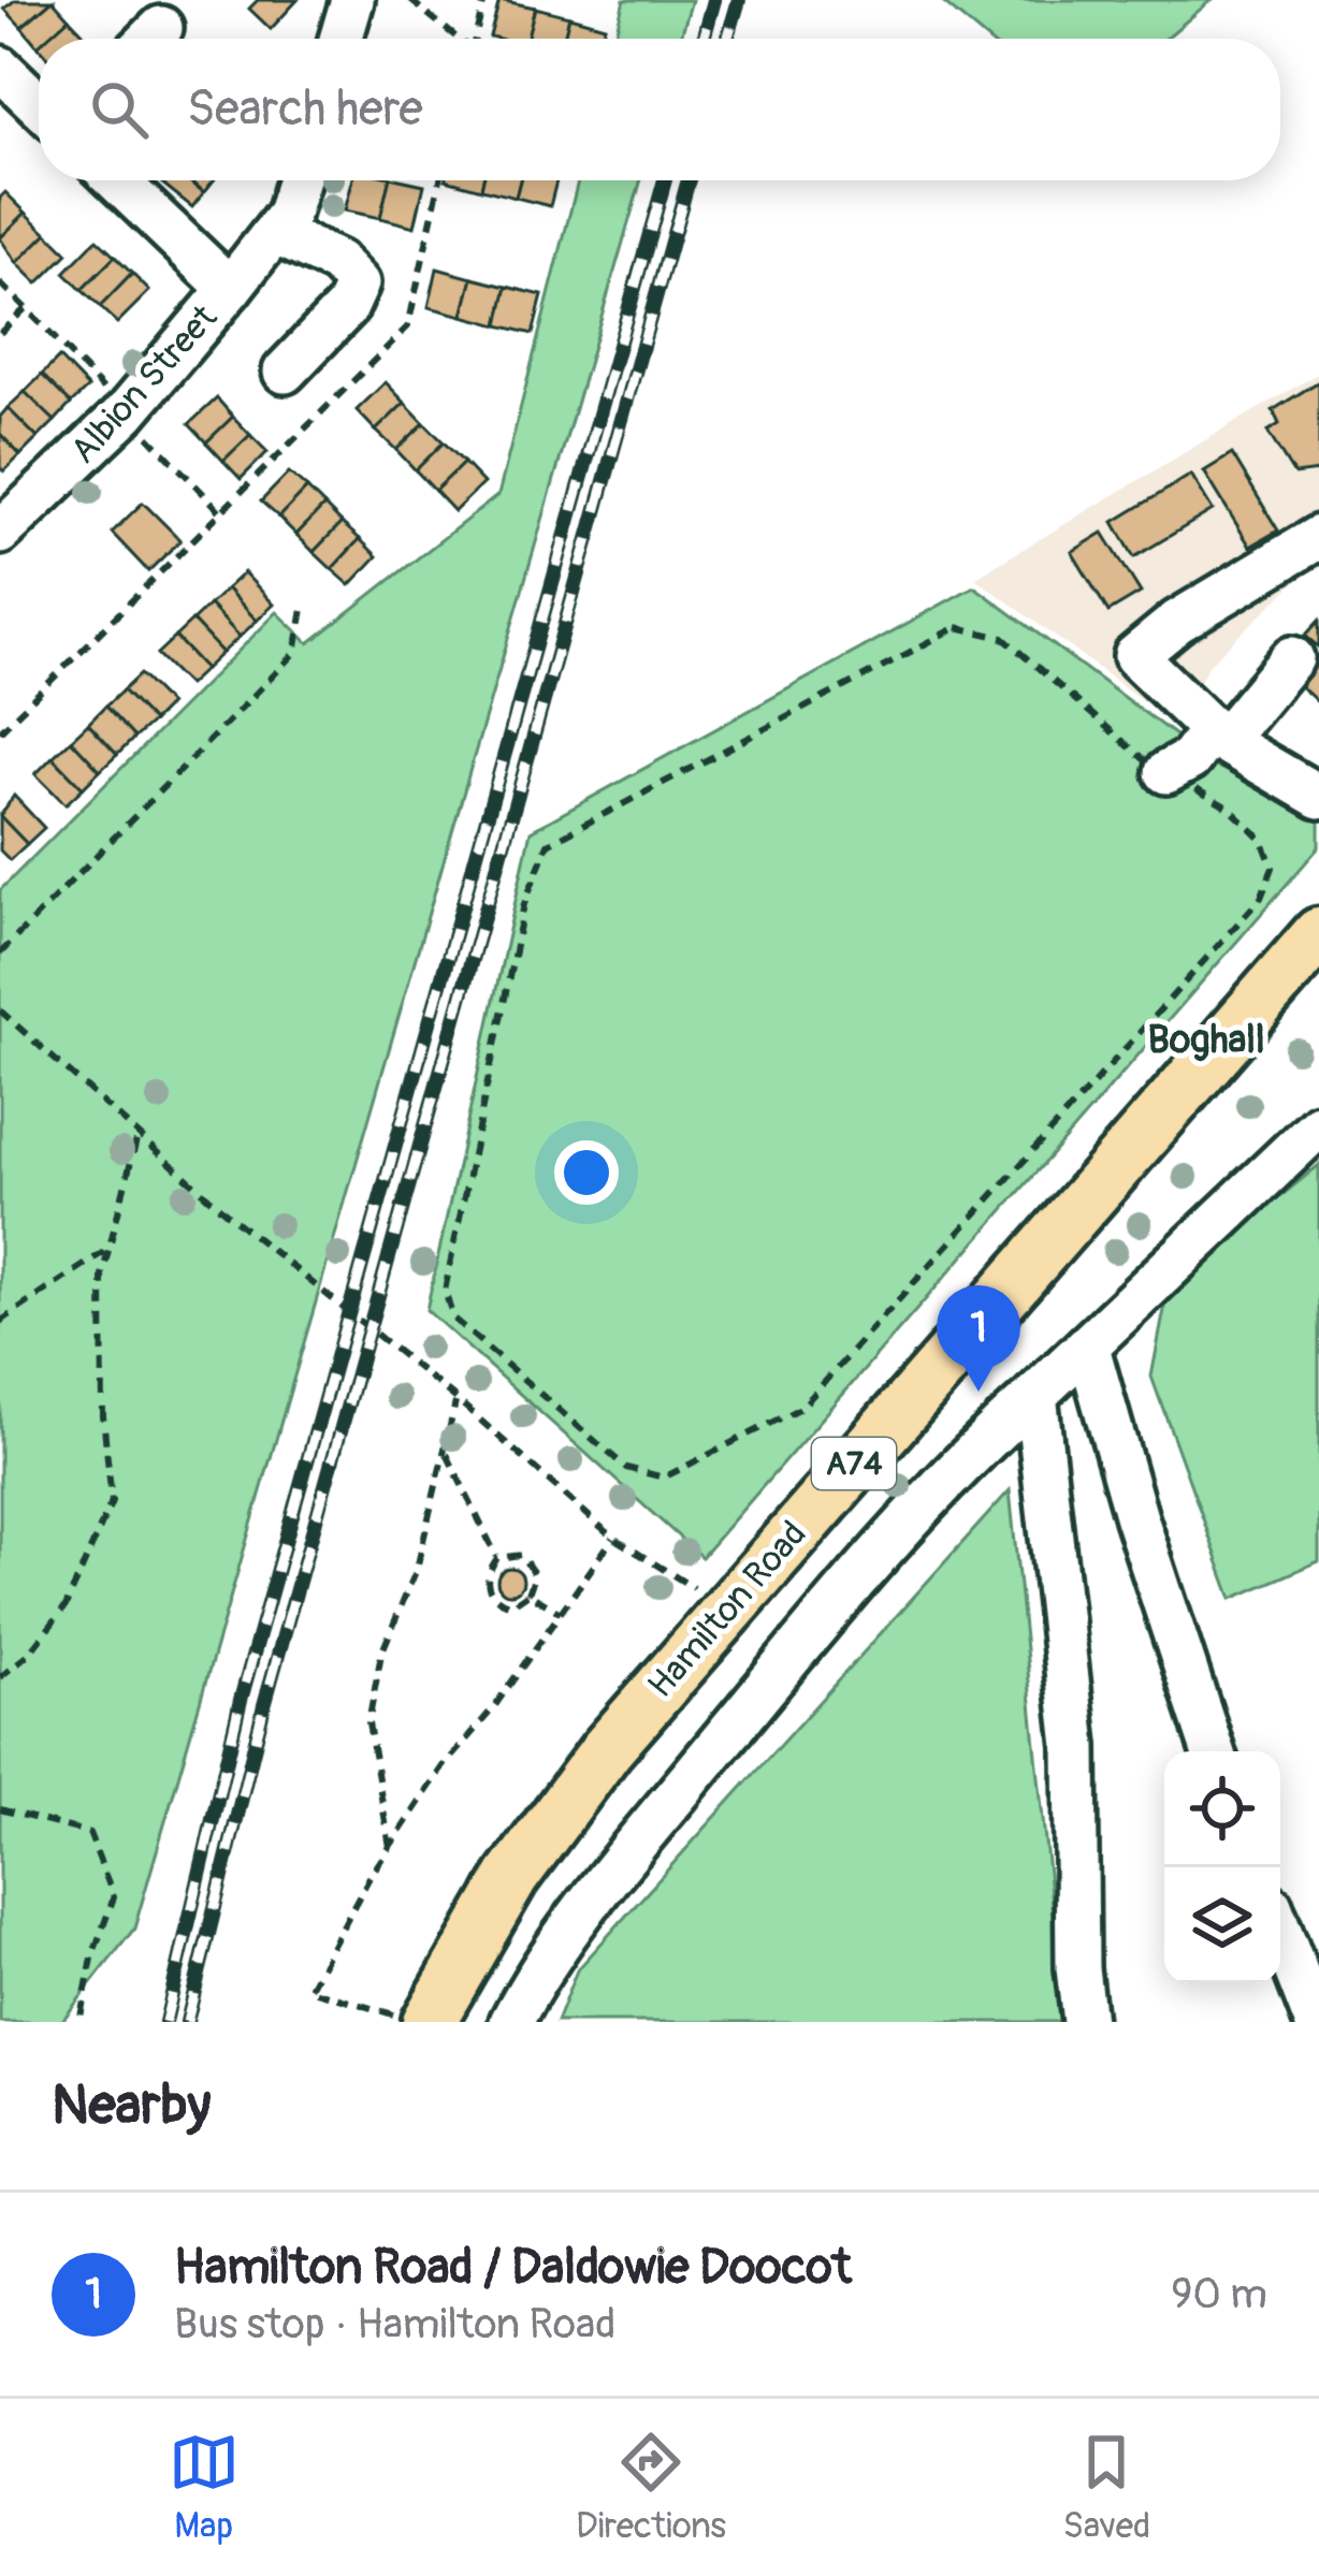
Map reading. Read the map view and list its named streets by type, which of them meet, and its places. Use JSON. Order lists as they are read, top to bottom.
{
  "streets": {
    "main road": ["A74", "Hamilton Road"],
    "street": ["Albion Street"]
  },
  "districts": ["Boghall"],
  "page": {
    "search": "Search here",
    "pins": "1",
    "heading": "Nearby",
    "list": [
      {
        "mark": "1",
        "name": "Hamilton Road / Daldowie Doocot",
        "note": "Bus stop · Hamilton Road",
        "value": "90 m"
      }
    ],
    "nav": ["Map", "Directions", "Saved"]
  }
}
